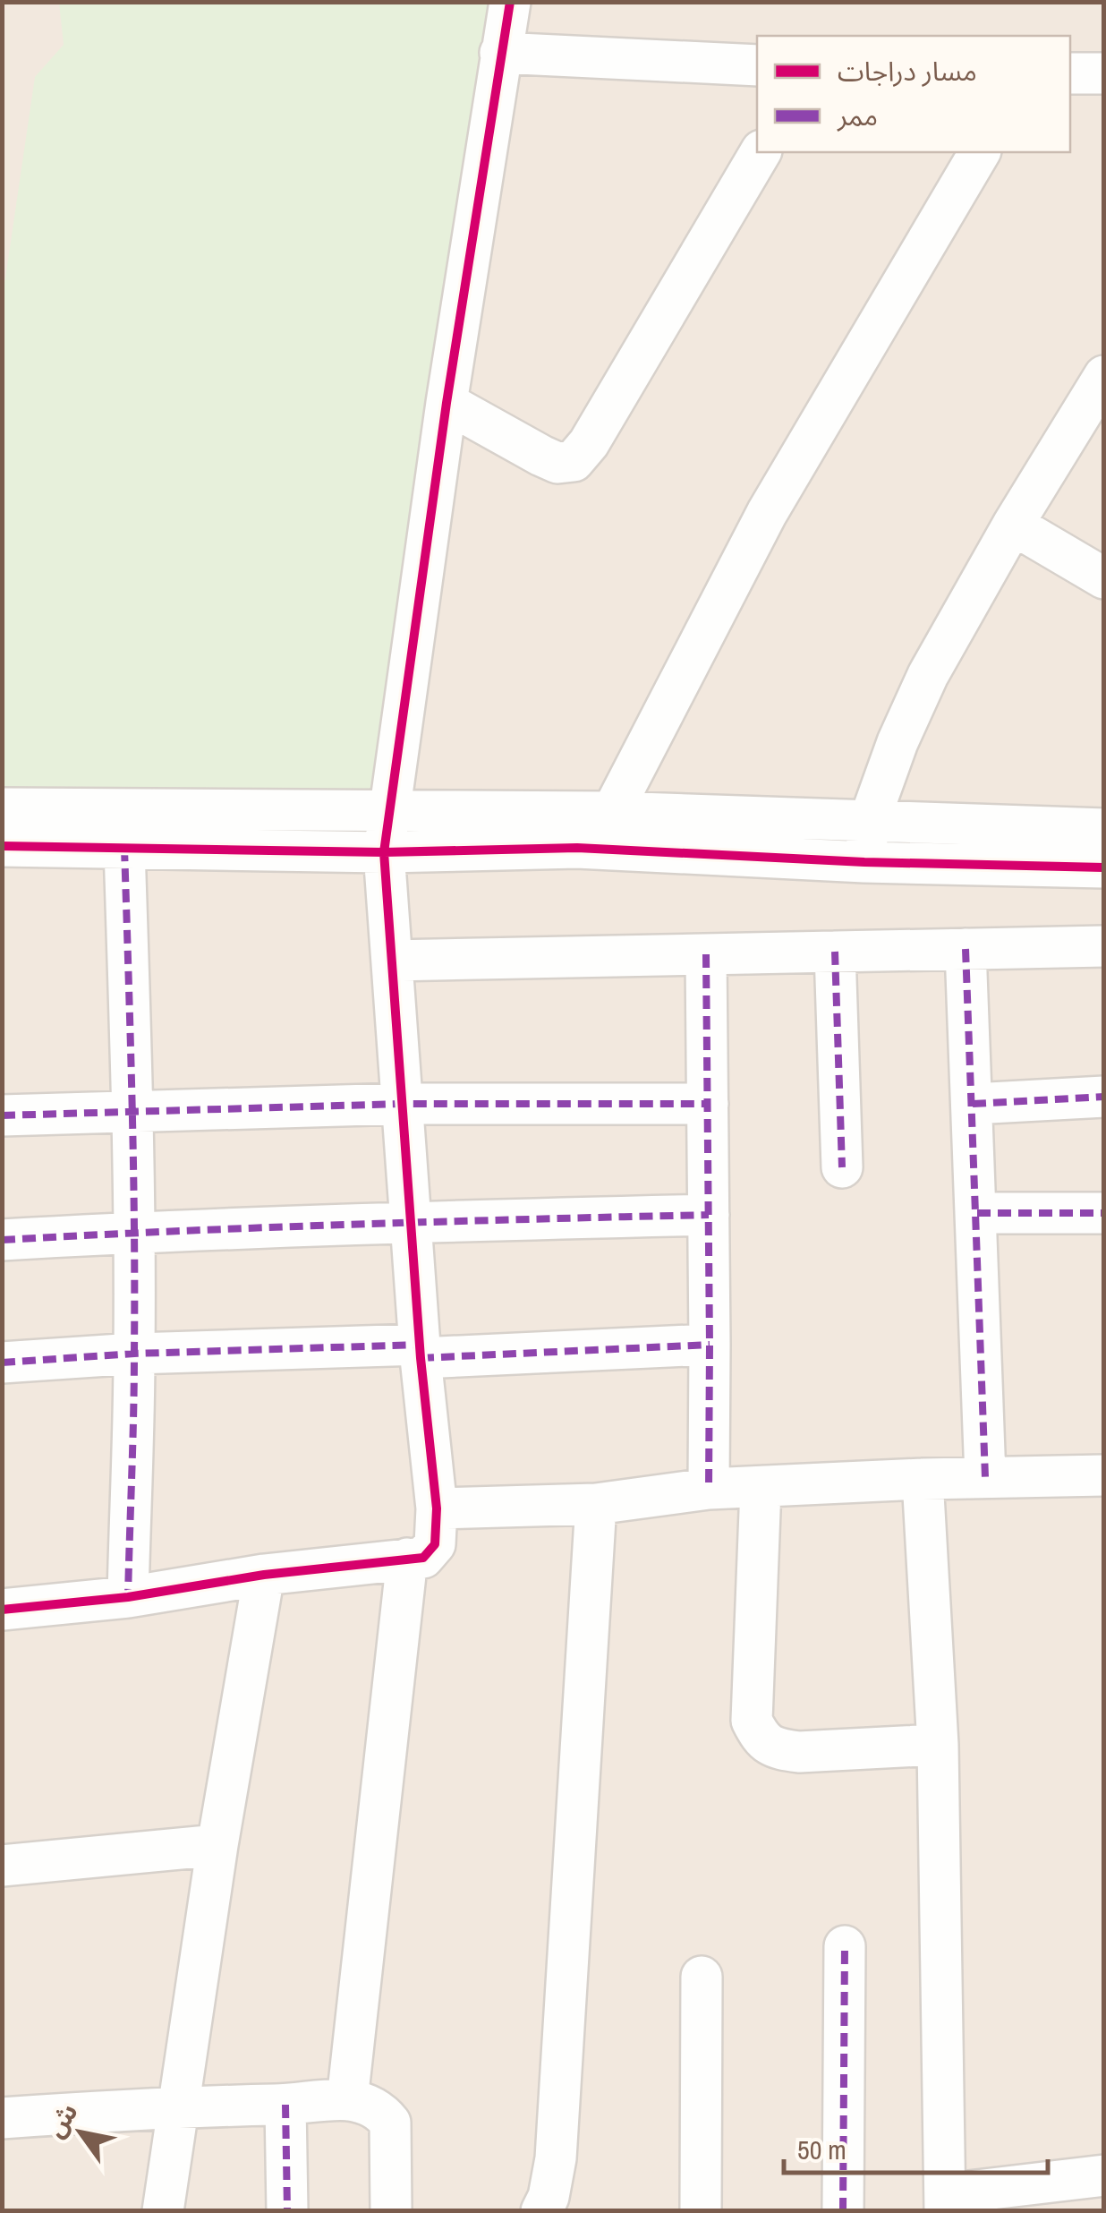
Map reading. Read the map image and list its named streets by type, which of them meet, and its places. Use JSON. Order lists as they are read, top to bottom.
{
  "legend": ["مسار دراجات", "ممر"],
  "scale_bar": "50 m",
  "north": "top left"
}
